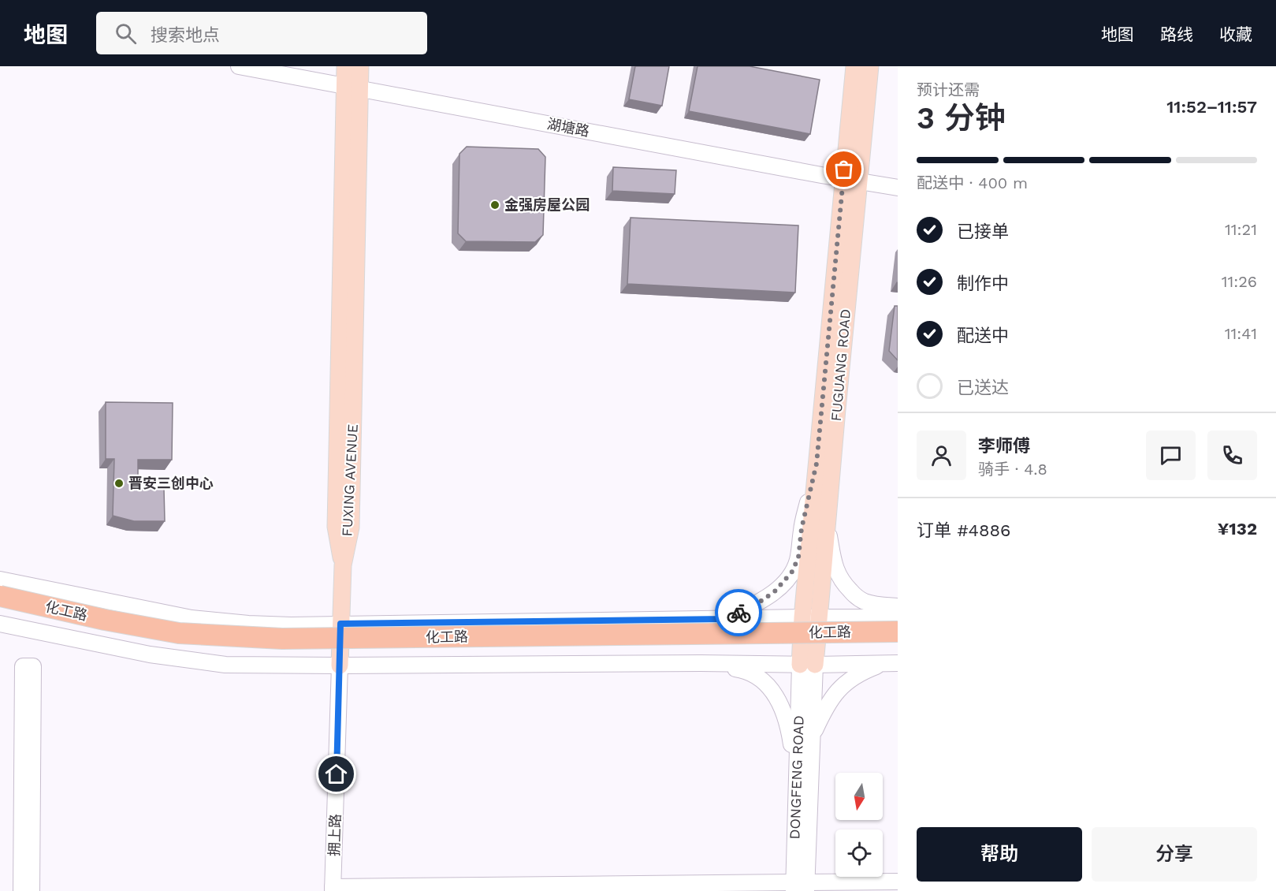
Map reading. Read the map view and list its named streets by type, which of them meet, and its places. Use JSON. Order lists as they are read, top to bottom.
{
  "streets": {
    "highway": ["化工路"],
    "main road": [
      "湖塘路",
      "FUGUANG ROAD",
      "FUXING AVENUE",
      "DONGFENG ROAD",
      "拥上路"
    ]
  },
  "crossings": [
    ["湖塘路", "FUGUANG ROAD"],
    ["湖塘路", "FUXING AVENUE"],
    ["FUGUANG ROAD", "DONGFENG ROAD"],
    ["FUXING AVENUE", "拥上路"]
  ],
  "places": ["金强房屋公园", "晋安三创中心"],
  "north": "bottom",
  "page": {
    "header": "地图",
    "search": "搜索地点",
    "nav": ["地图", "路线", "收藏"],
    "heading": ["3 分钟", "预计还需", "11:52–11:57"],
    "panel": [
      "李师傅",
      "骑手 · 4.8",
      "订单 #4886",
      "¥132"
    ],
    "bar": "配送中 · 400 m",
    "list": [
      ["已接单", "11:21"],
      ["制作中", "11:26"],
      ["配送中", "11:41"],
      "已送达"
    ],
    "buttons": ["帮助", "分享"]
  }
}
